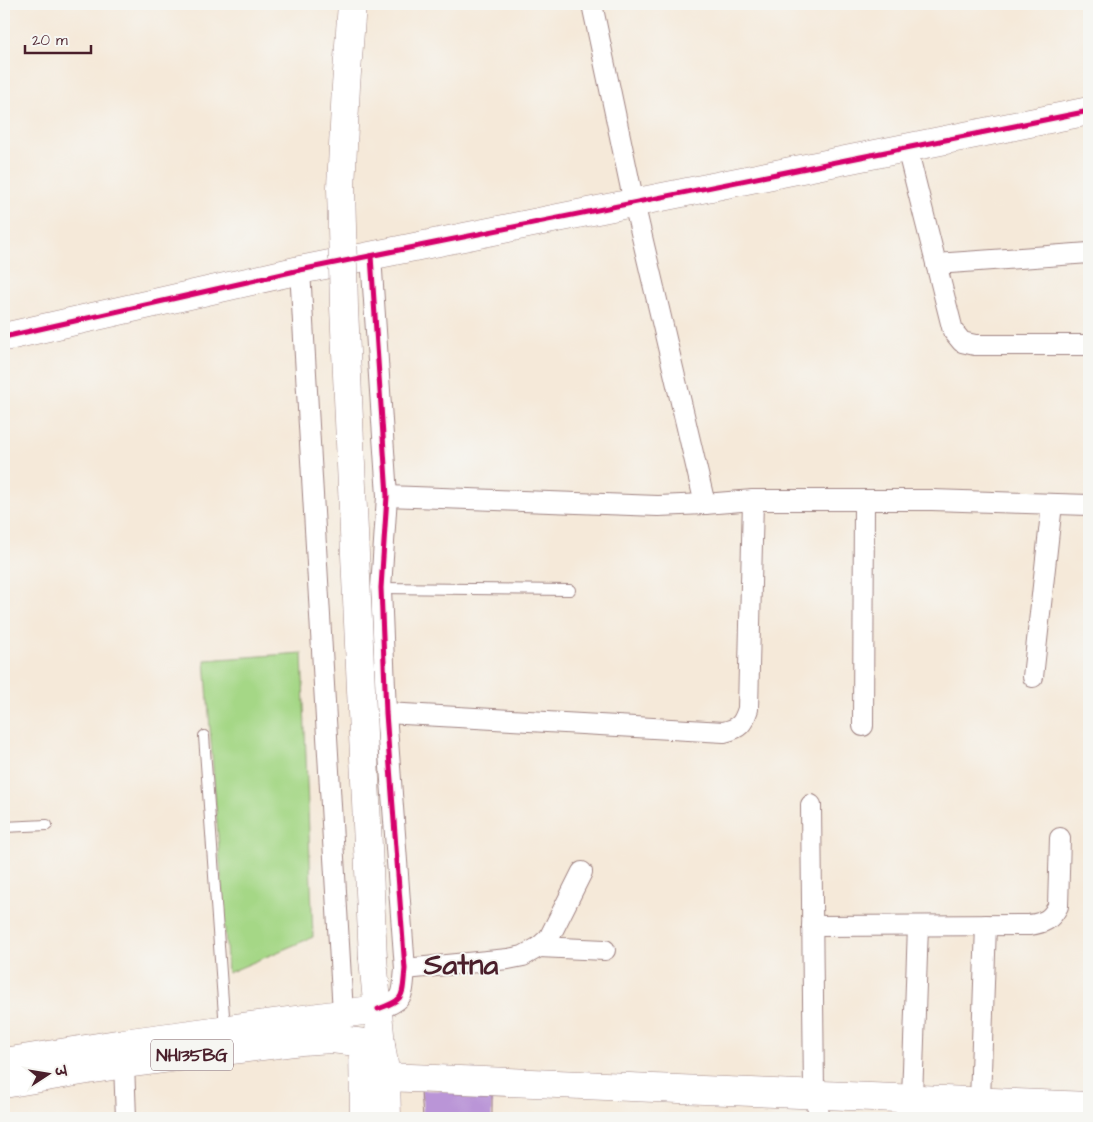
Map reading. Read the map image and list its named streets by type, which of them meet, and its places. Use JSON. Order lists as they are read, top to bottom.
{
  "streets": {
    "main road": ["NH135BG"]
  },
  "districts": ["Satna"],
  "scale_bar": "20 m",
  "north": "right"
}
